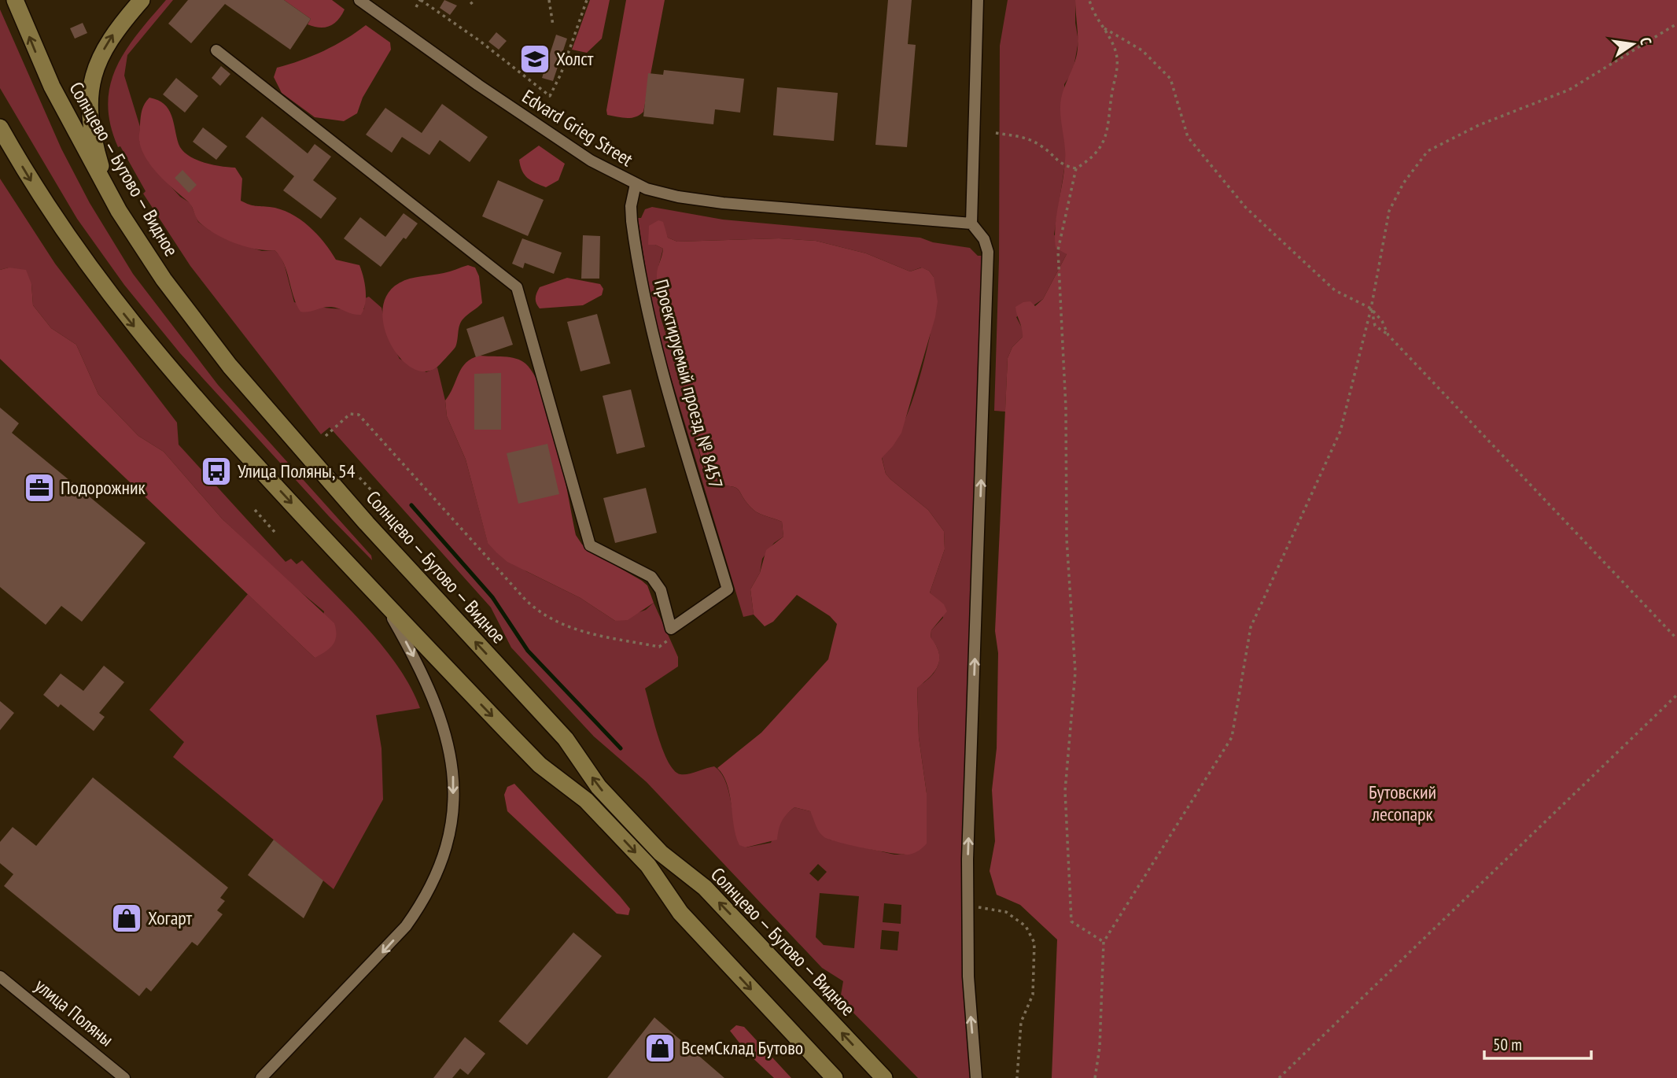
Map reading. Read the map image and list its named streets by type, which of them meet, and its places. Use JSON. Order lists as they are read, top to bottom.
{
  "streets": {
    "main road": ["Солнцево — Бутово — Видное"],
    "street": ["Edvard Grieg Street", "Проектируемый проезд № 8457", "улица Поляны"]
  },
  "crossings": [
    ["Edvard Grieg Street", "Проектируемый проезд № 8457"]
  ],
  "parks": ["Бутовский лесопарк"],
  "places": {
    "school or university": ["Холст"],
    "bus stop": ["Улица Поляны, 54"],
    "office": ["Подорожник"],
    "shop": ["Хогарт", "ВсемСклад Бутово"]
  },
  "scale_bar": "50 m",
  "north": "right"
}
